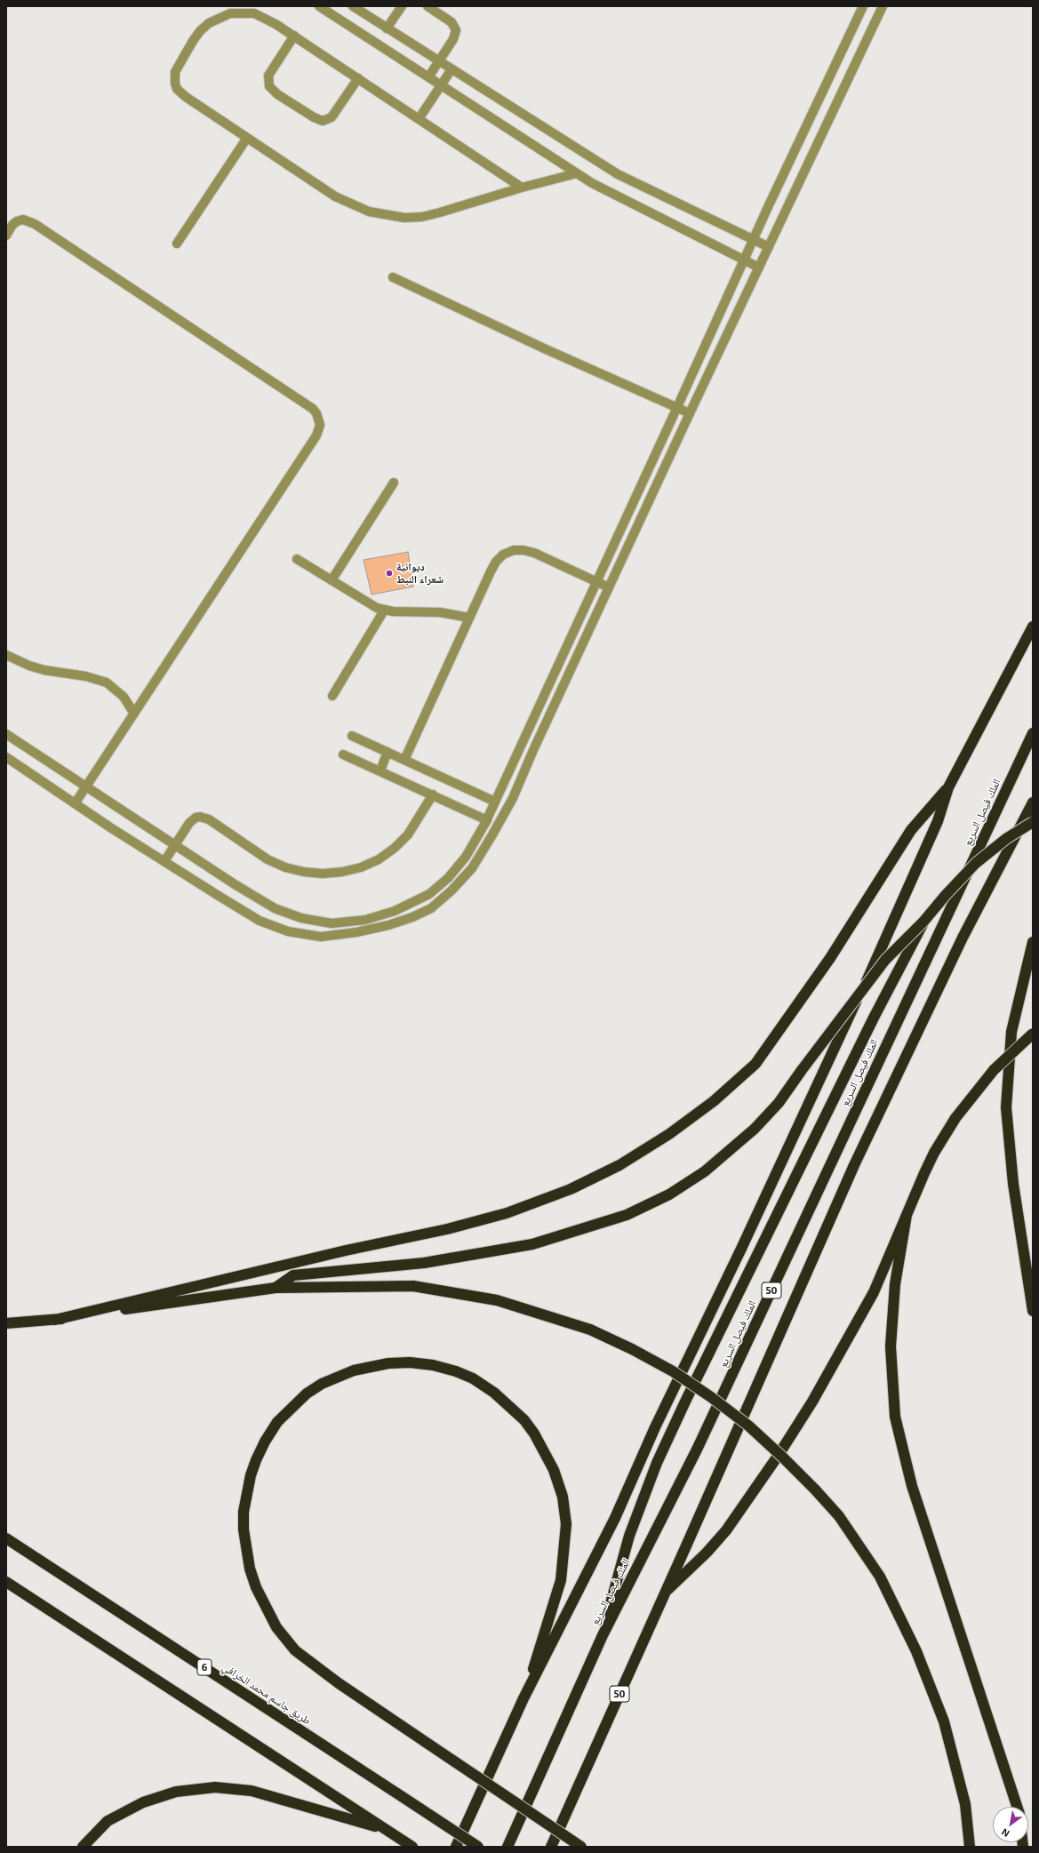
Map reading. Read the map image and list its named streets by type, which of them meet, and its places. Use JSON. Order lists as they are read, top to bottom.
{
  "streets": {
    "highway": [
      "الملك فيصل السريع",
      "50",
      "6",
      "طريق جاسم محمد الخرافي"
    ]
  },
  "places": ["ديوانية شعراء النبط"],
  "north": "bottom left"
}
